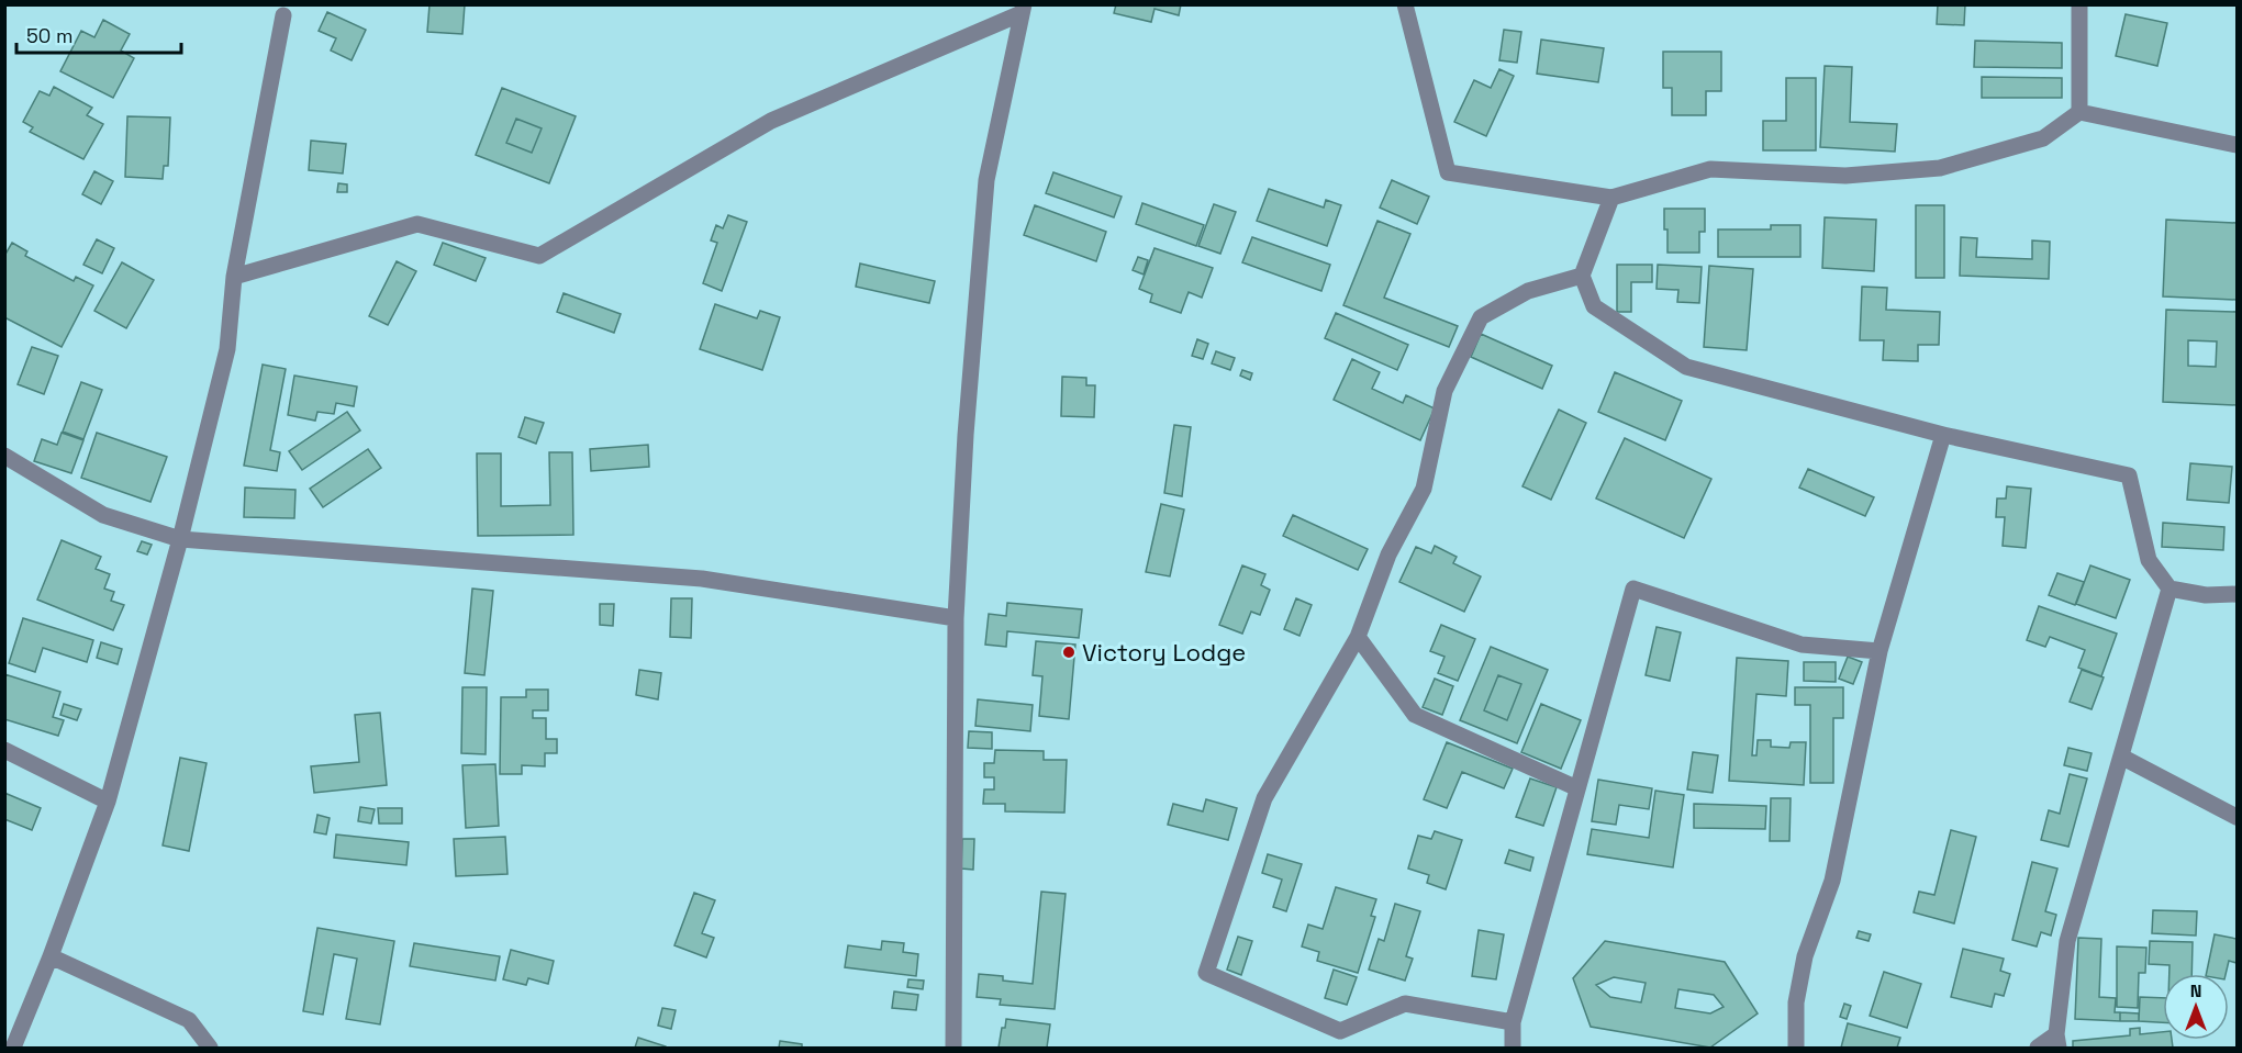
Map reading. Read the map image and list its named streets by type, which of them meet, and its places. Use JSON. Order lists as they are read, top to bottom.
{
  "places": ["Victory Lodge"],
  "scale_bar": "50 m",
  "north": "top"
}
